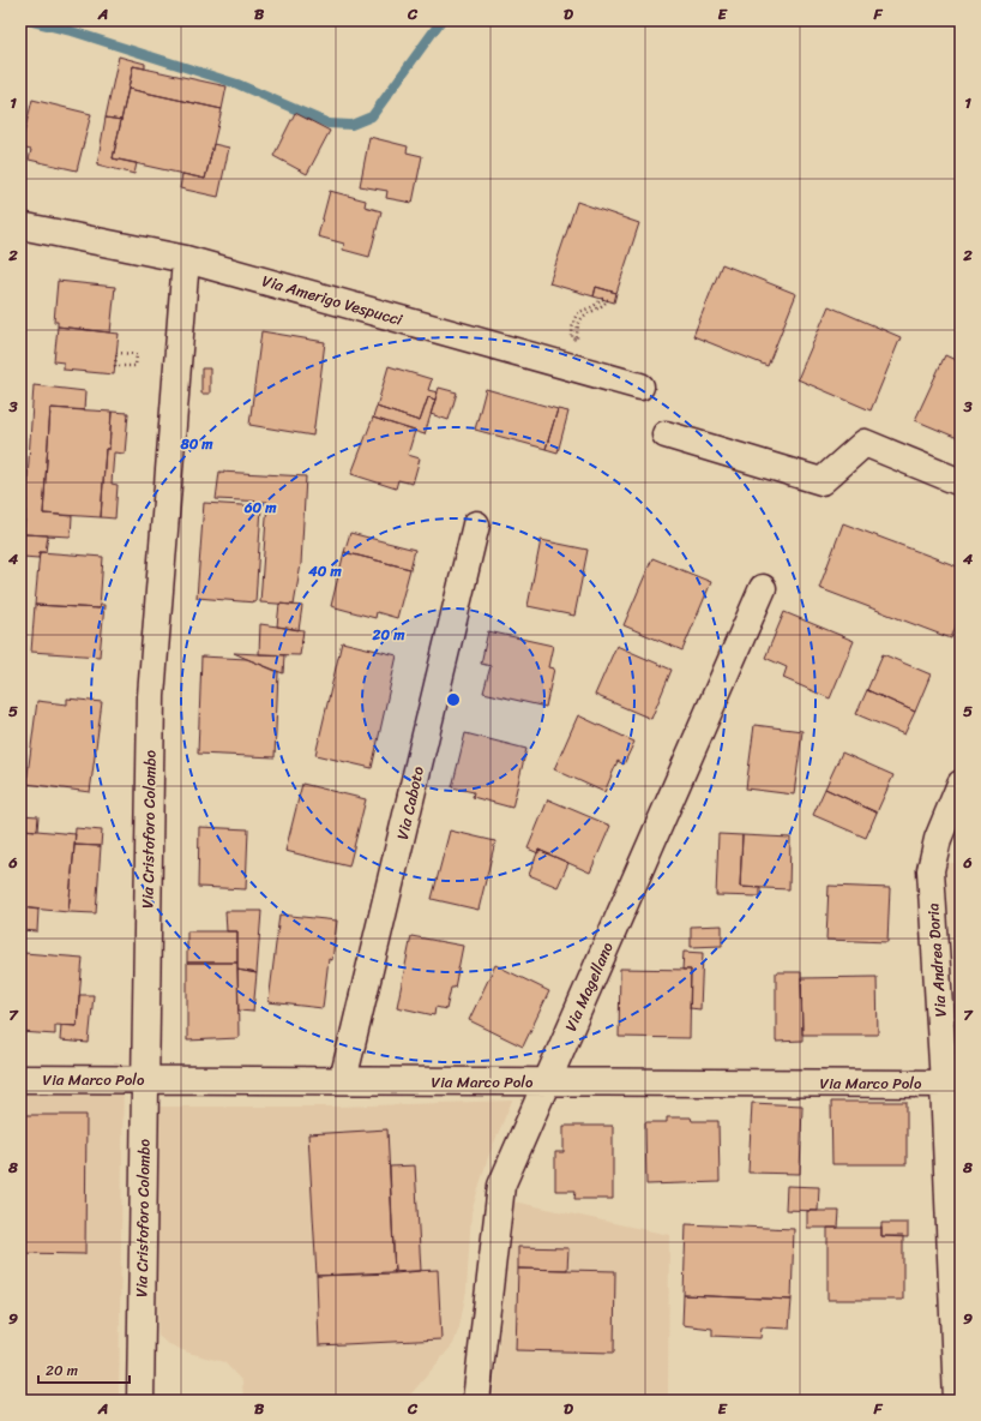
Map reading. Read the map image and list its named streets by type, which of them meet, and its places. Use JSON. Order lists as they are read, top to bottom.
{
  "streets": {
    "street": [
      "Via Amerigo Vespucci",
      "Via Caboto",
      "Via Cristoforo Colombo",
      "Via Andrea Doria",
      "Via Magellano",
      "Via Marco Polo"
    ]
  },
  "crossings": [
    ["Via Amerigo Vespucci", "Via Cristoforo Colombo"],
    ["Via Caboto", "Via Marco Polo"],
    ["Via Cristoforo Colombo", "Via Marco Polo"],
    ["Via Andrea Doria", "Via Marco Polo"],
    ["Via Magellano", "Via Marco Polo"]
  ],
  "scale_bar": "20 m",
  "grid": {
    "columns": [
      "A",
      "B",
      "C",
      "D",
      "E",
      "F"
    ],
    "rows": [
      "1",
      "2",
      "3",
      "4",
      "5",
      "6",
      "7",
      "8",
      "9"
    ]
  },
  "rings": [
    "80 m",
    "60 m",
    "40 m",
    "20 m"
  ]
}
